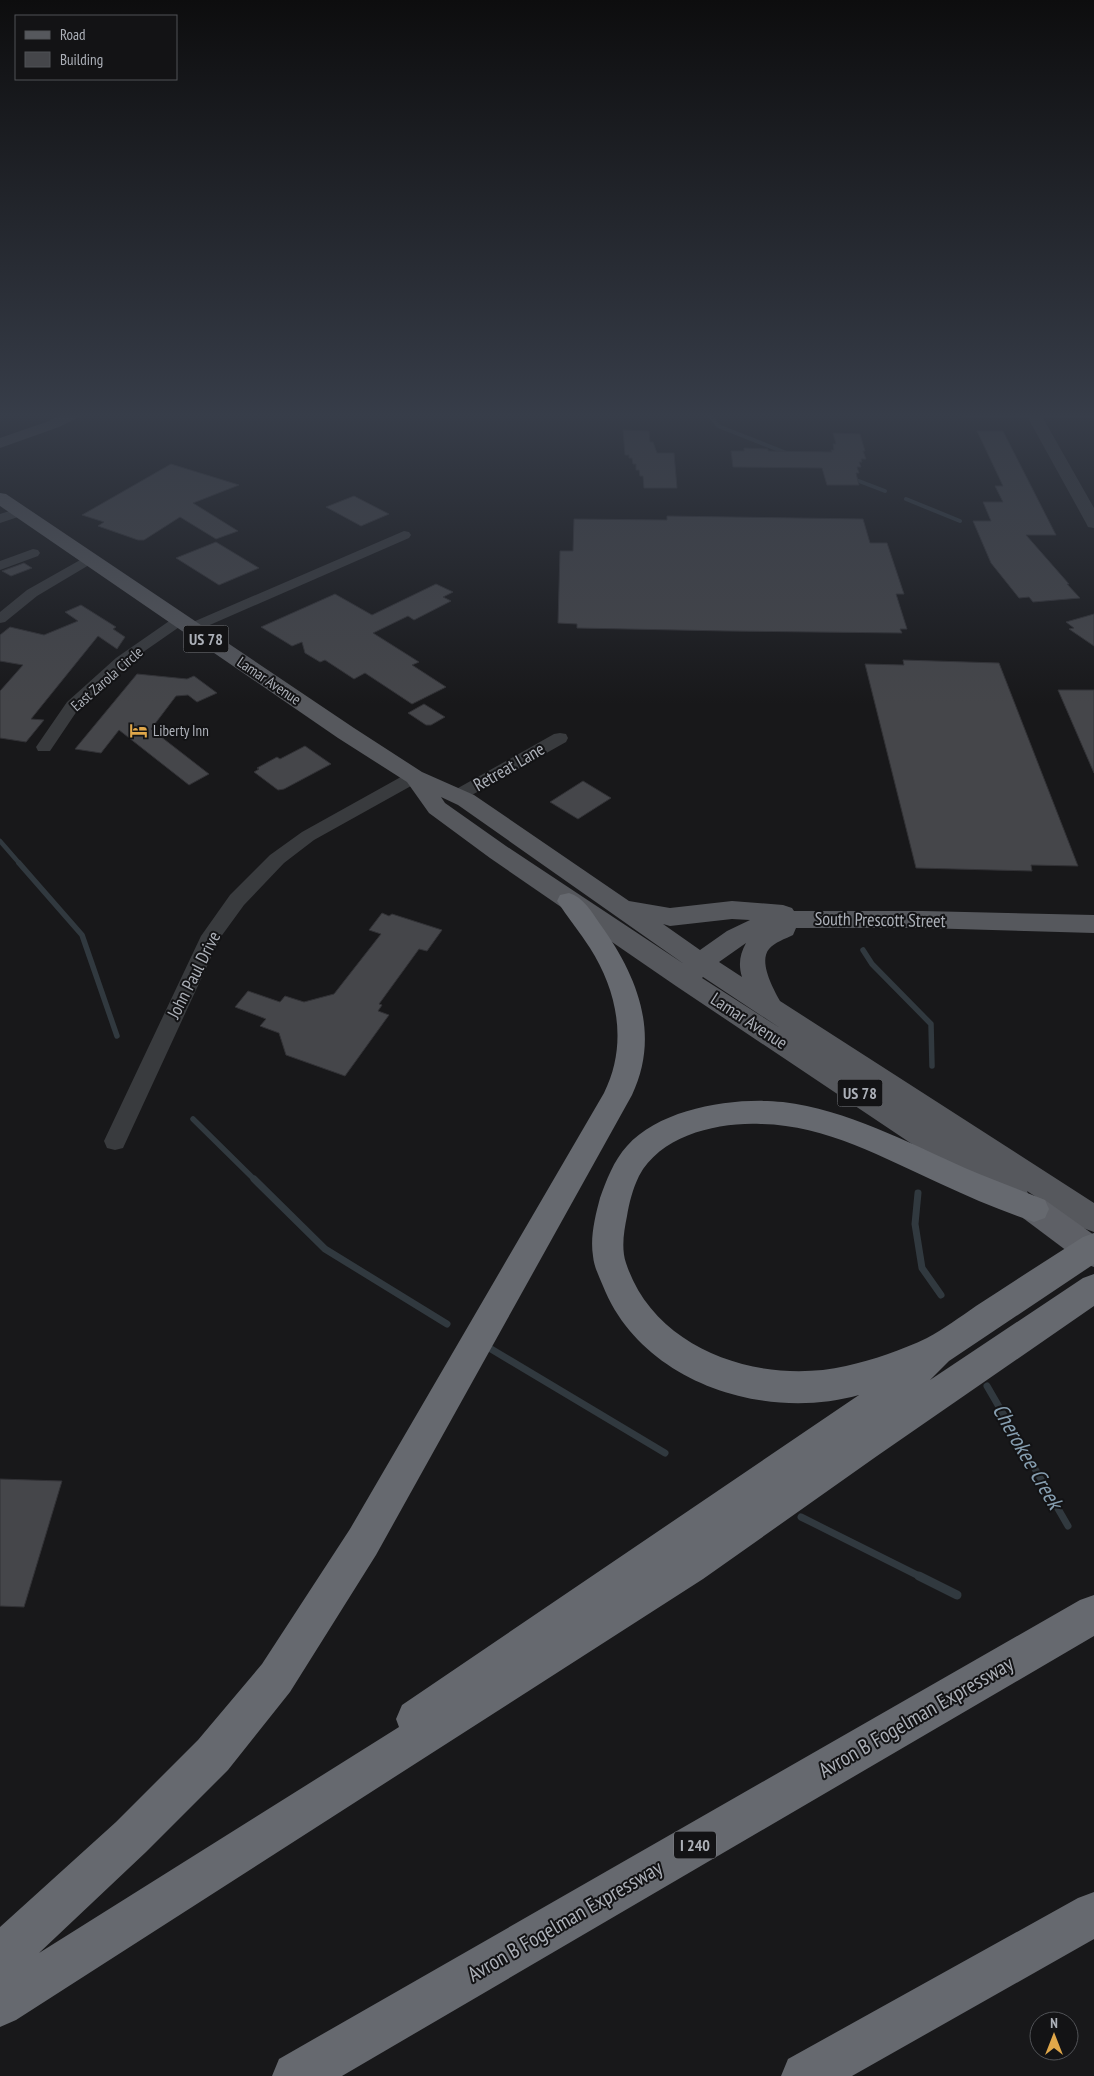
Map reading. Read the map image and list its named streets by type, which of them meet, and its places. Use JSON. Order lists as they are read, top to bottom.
{
  "streets": {
    "highway": [
      "US 78",
      "Lamar Avenue",
      "Avron B Fogelman Expressway",
      "I 240"
    ],
    "main road": ["South Prescott Street"],
    "street": ["East Zarola Circle", "Retreat Lane", "John Paul Drive"]
  },
  "crossings": [
    ["East Zarola Circle", "Lamar Avenue"],
    ["Lamar Avenue", "Retreat Lane"],
    ["Lamar Avenue", "South Prescott Street"],
    ["Lamar Avenue", "John Paul Drive"]
  ],
  "water": ["Cherokee Creek"],
  "places": {
    "hotel": ["Liberty Inn"]
  },
  "legend": ["Road", "Building"],
  "north": "top"
}
